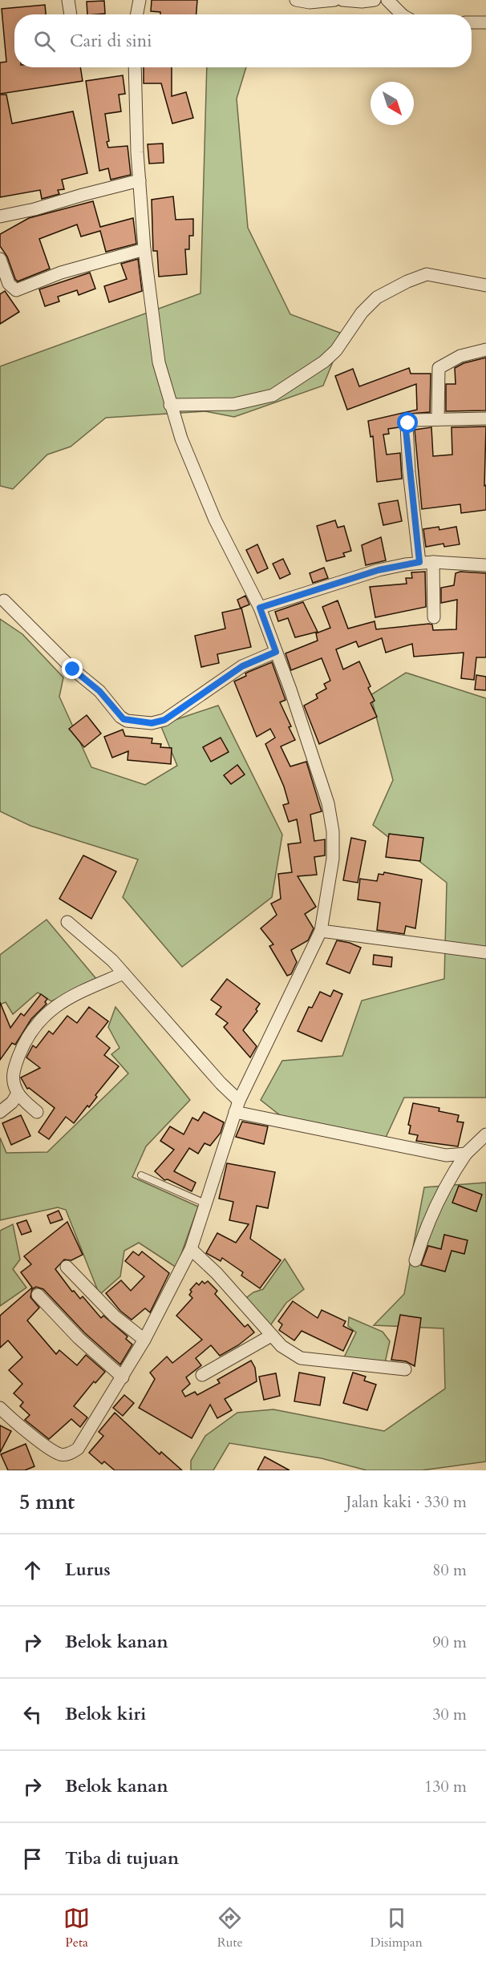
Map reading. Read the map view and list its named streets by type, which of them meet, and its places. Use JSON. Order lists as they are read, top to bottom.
{
  "north": "bottom right",
  "page": {
    "search": "Cari di sini",
    "heading": ["5 mnt", "Jalan kaki · 330 m"],
    "list": [
      ["Lurus", "80 m"],
      ["Belok kanan", "90 m"],
      ["Belok kiri", "30 m"],
      ["Belok kanan", "130 m"],
      "Tiba di tujuan"
    ],
    "nav": ["Peta", "Rute", "Disimpan"]
  }
}
